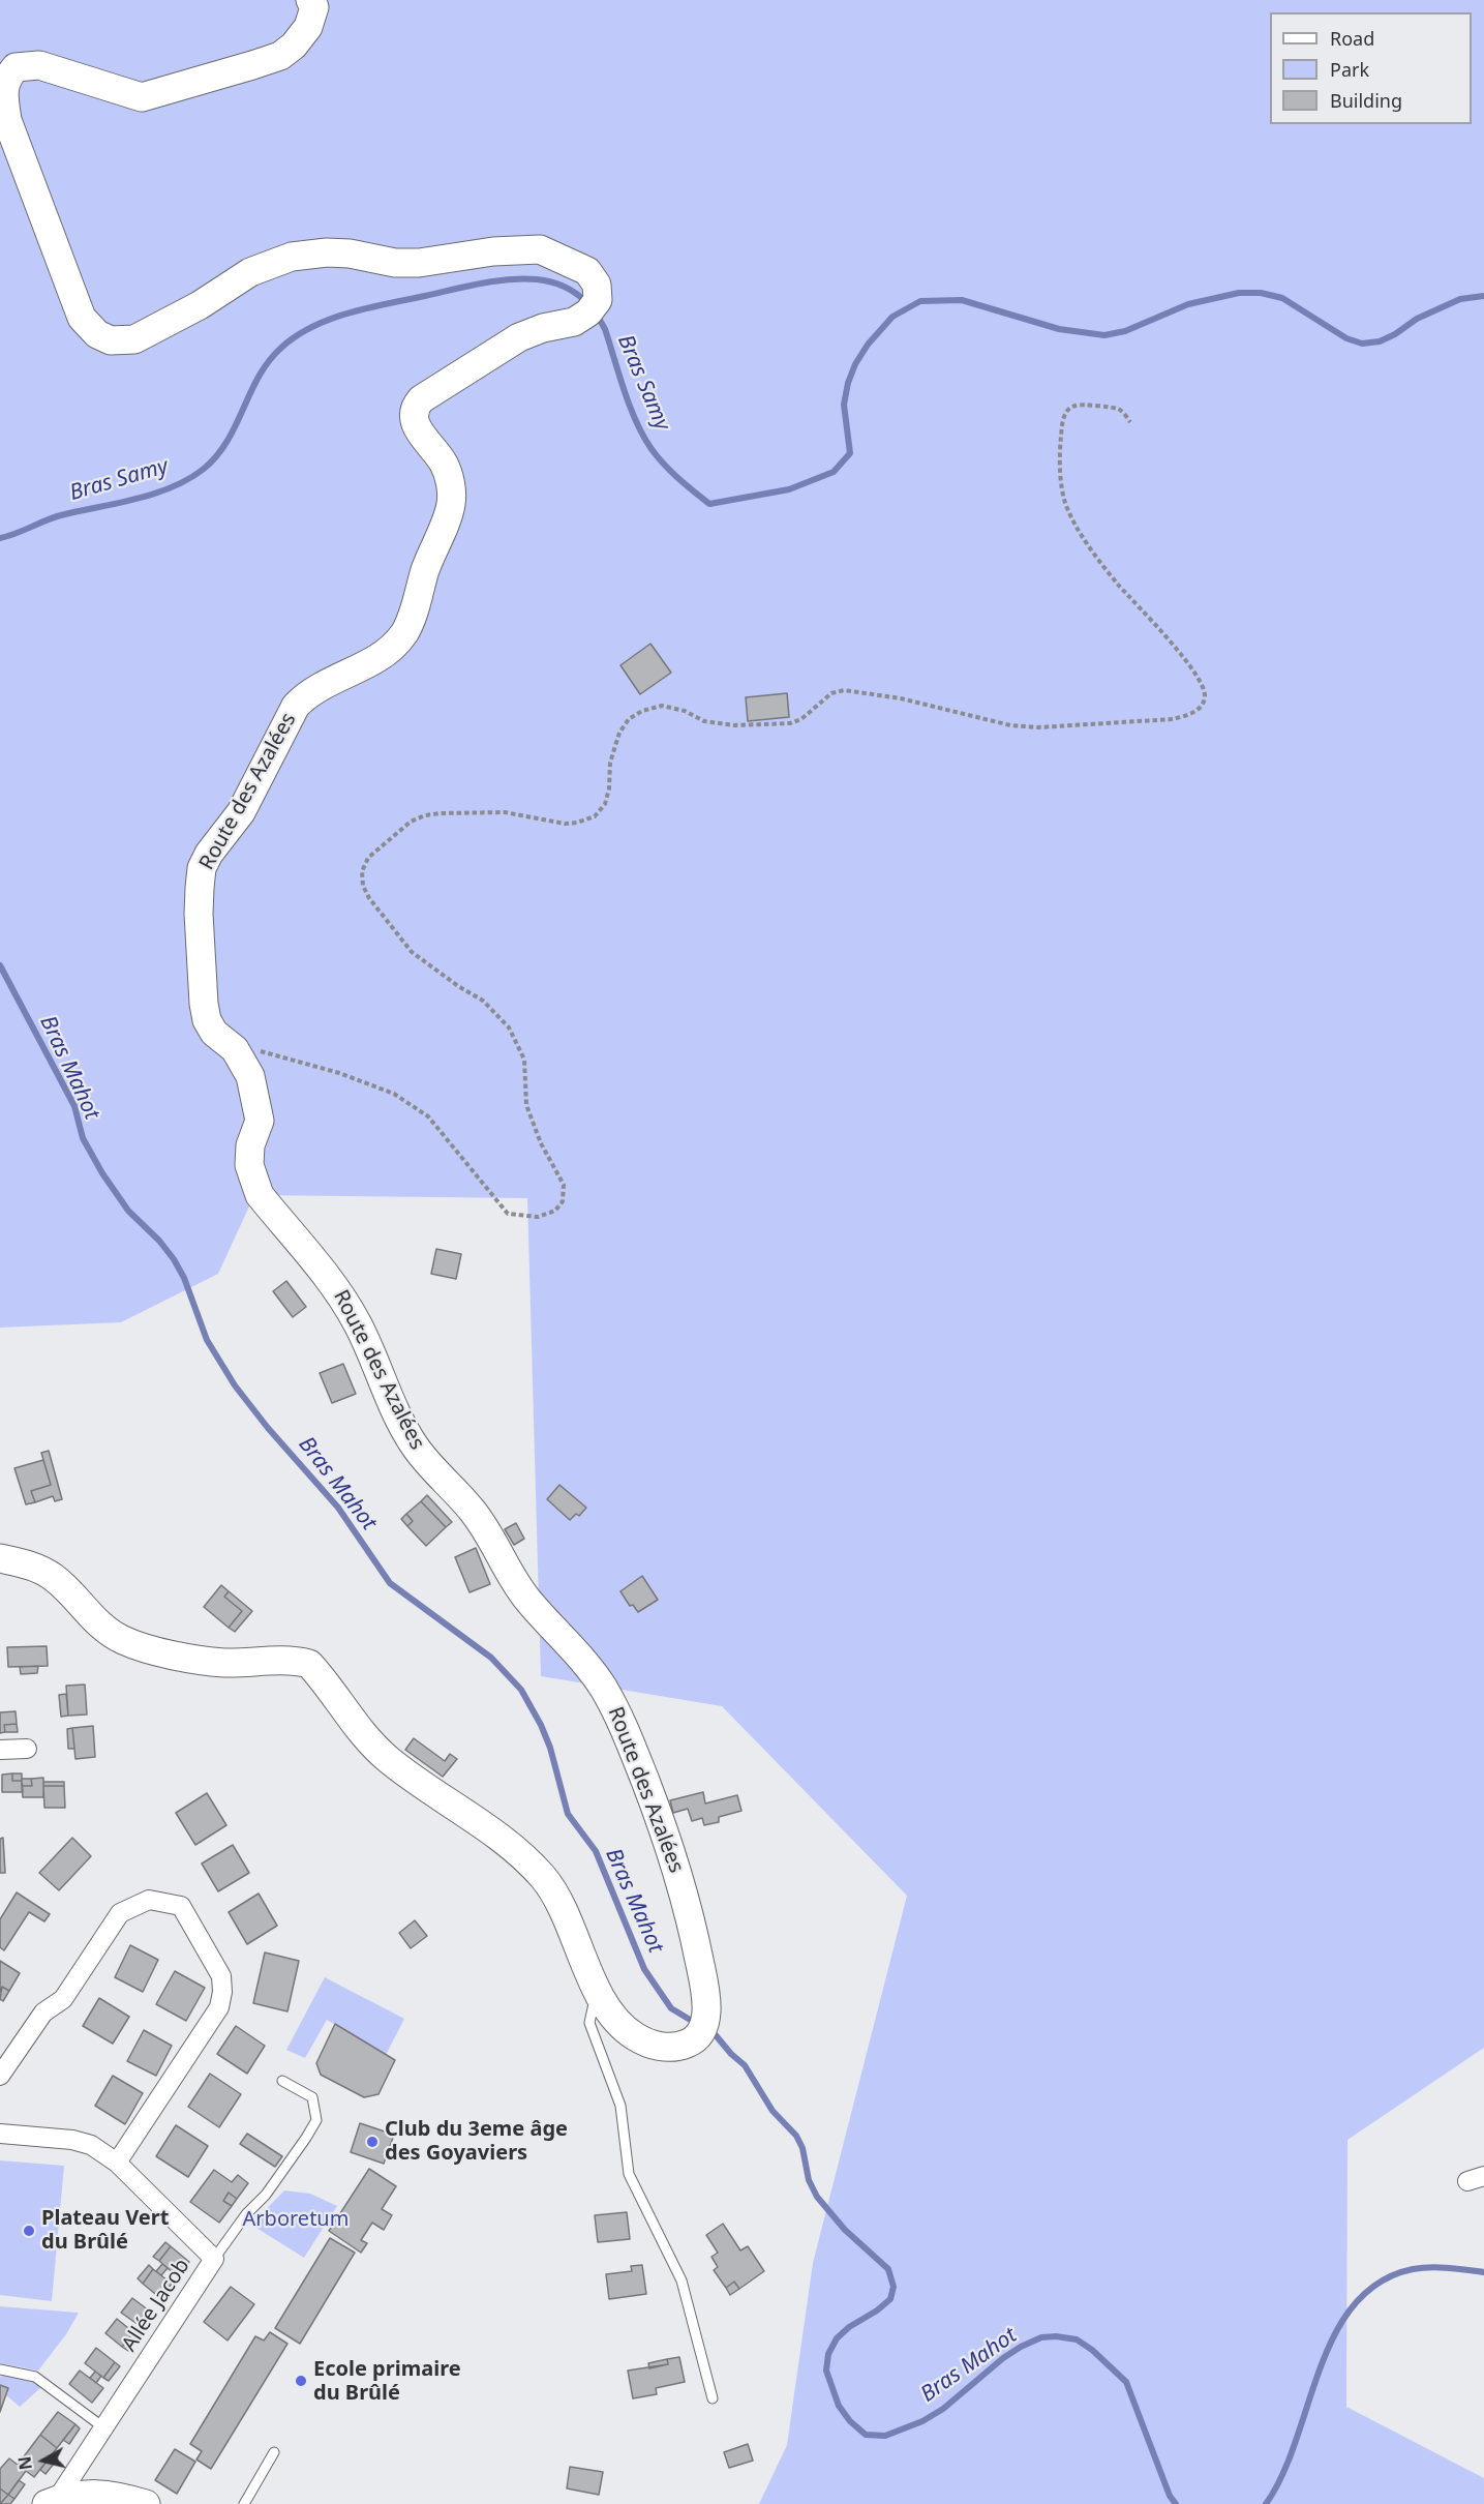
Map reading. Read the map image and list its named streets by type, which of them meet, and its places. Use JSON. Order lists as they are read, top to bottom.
{
  "streets": {
    "main road": ["Route des Azalées"],
    "street": ["Allée Jacob"]
  },
  "water": ["Bras Samy", "Bras Mahot"],
  "parks": ["Arboretum"],
  "places": ["Club du 3eme âge des Goyaviers", "Plateau Vert du Brûlé", "Ecole primaire du Brûlé"],
  "legend": ["Road", "Park", "Building"],
  "north": "left"
}
